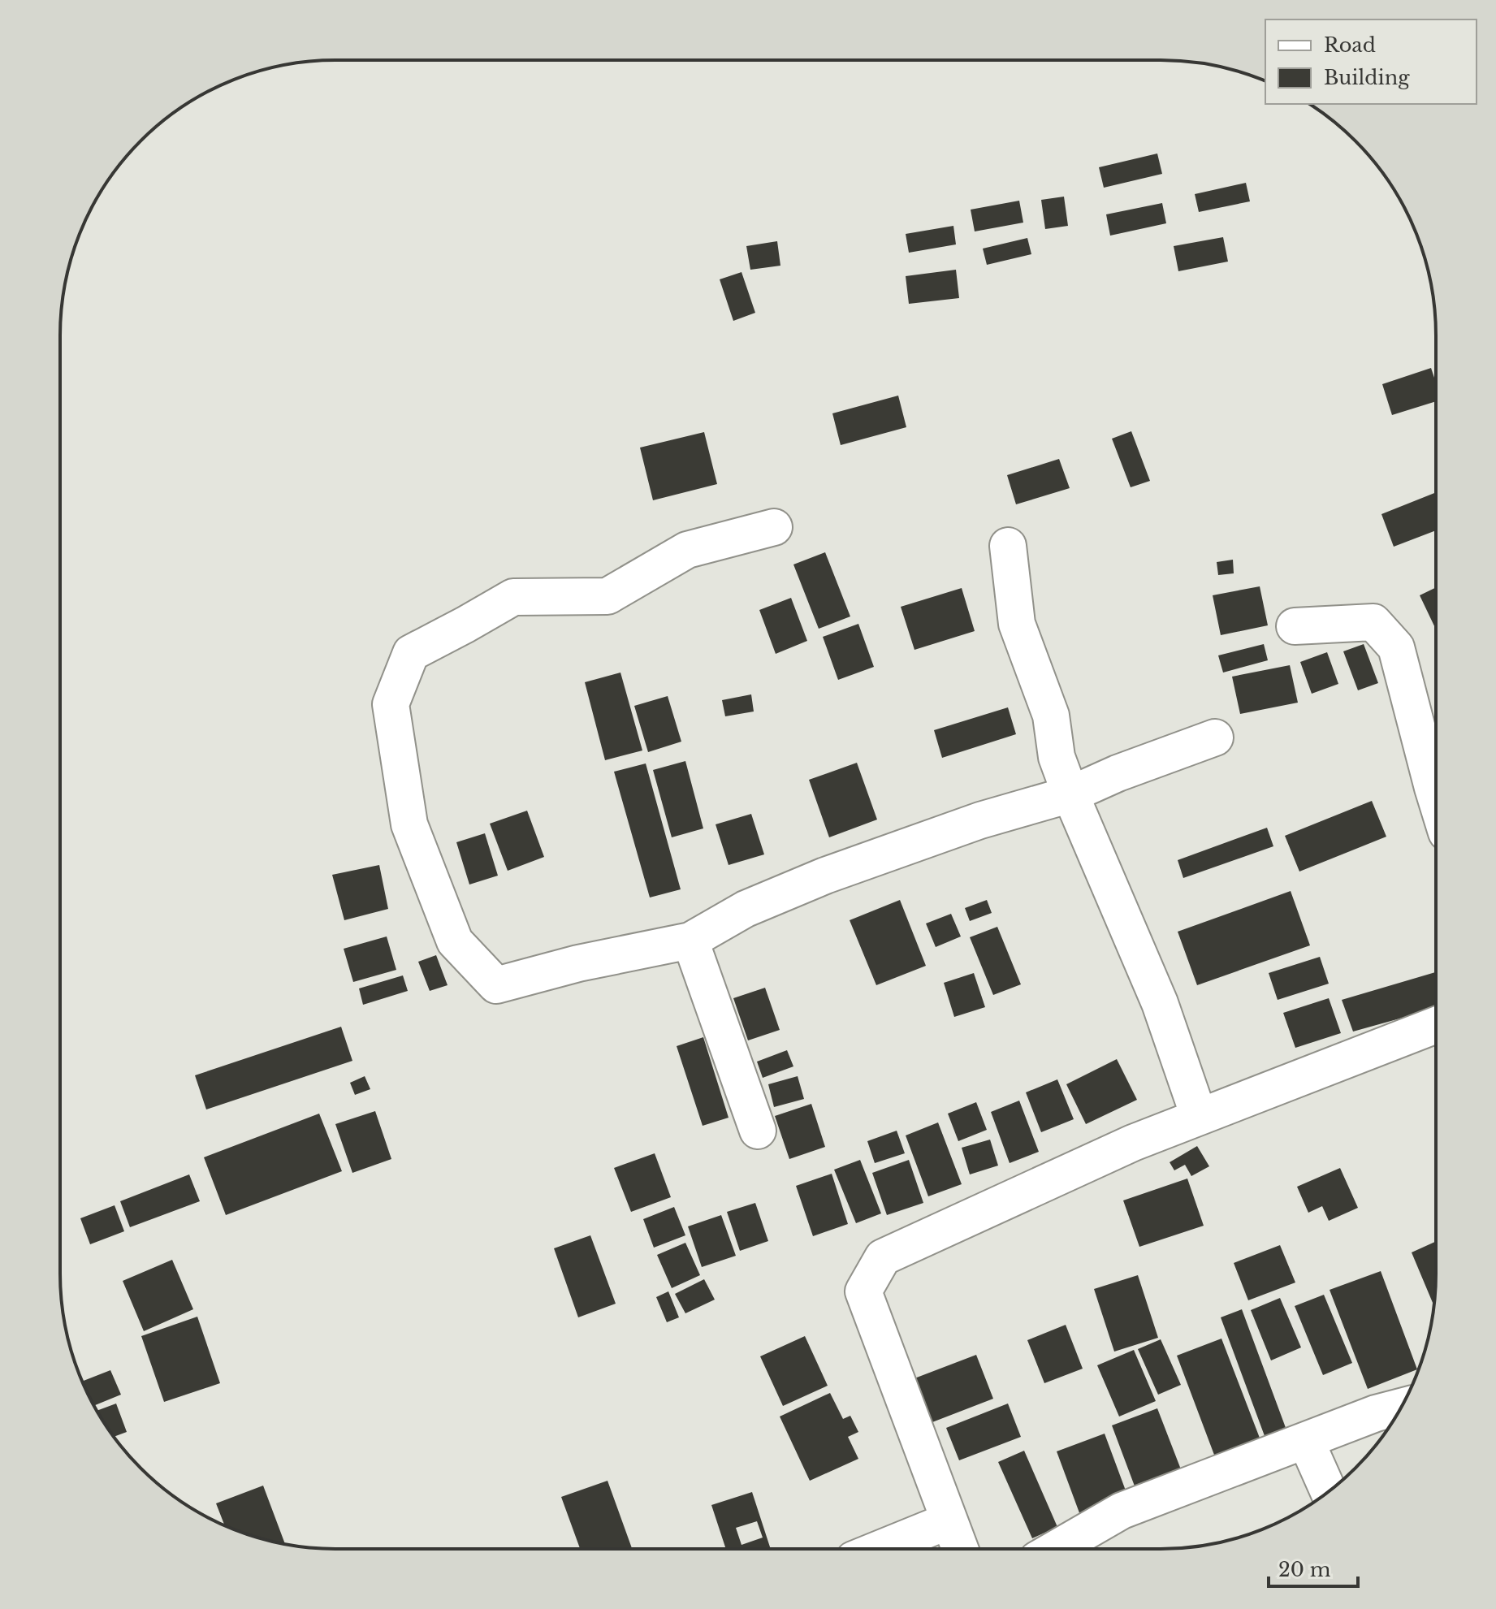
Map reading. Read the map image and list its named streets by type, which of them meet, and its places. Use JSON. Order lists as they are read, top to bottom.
{
  "legend": ["Road", "Building"],
  "scale_bar": "20 m"
}
